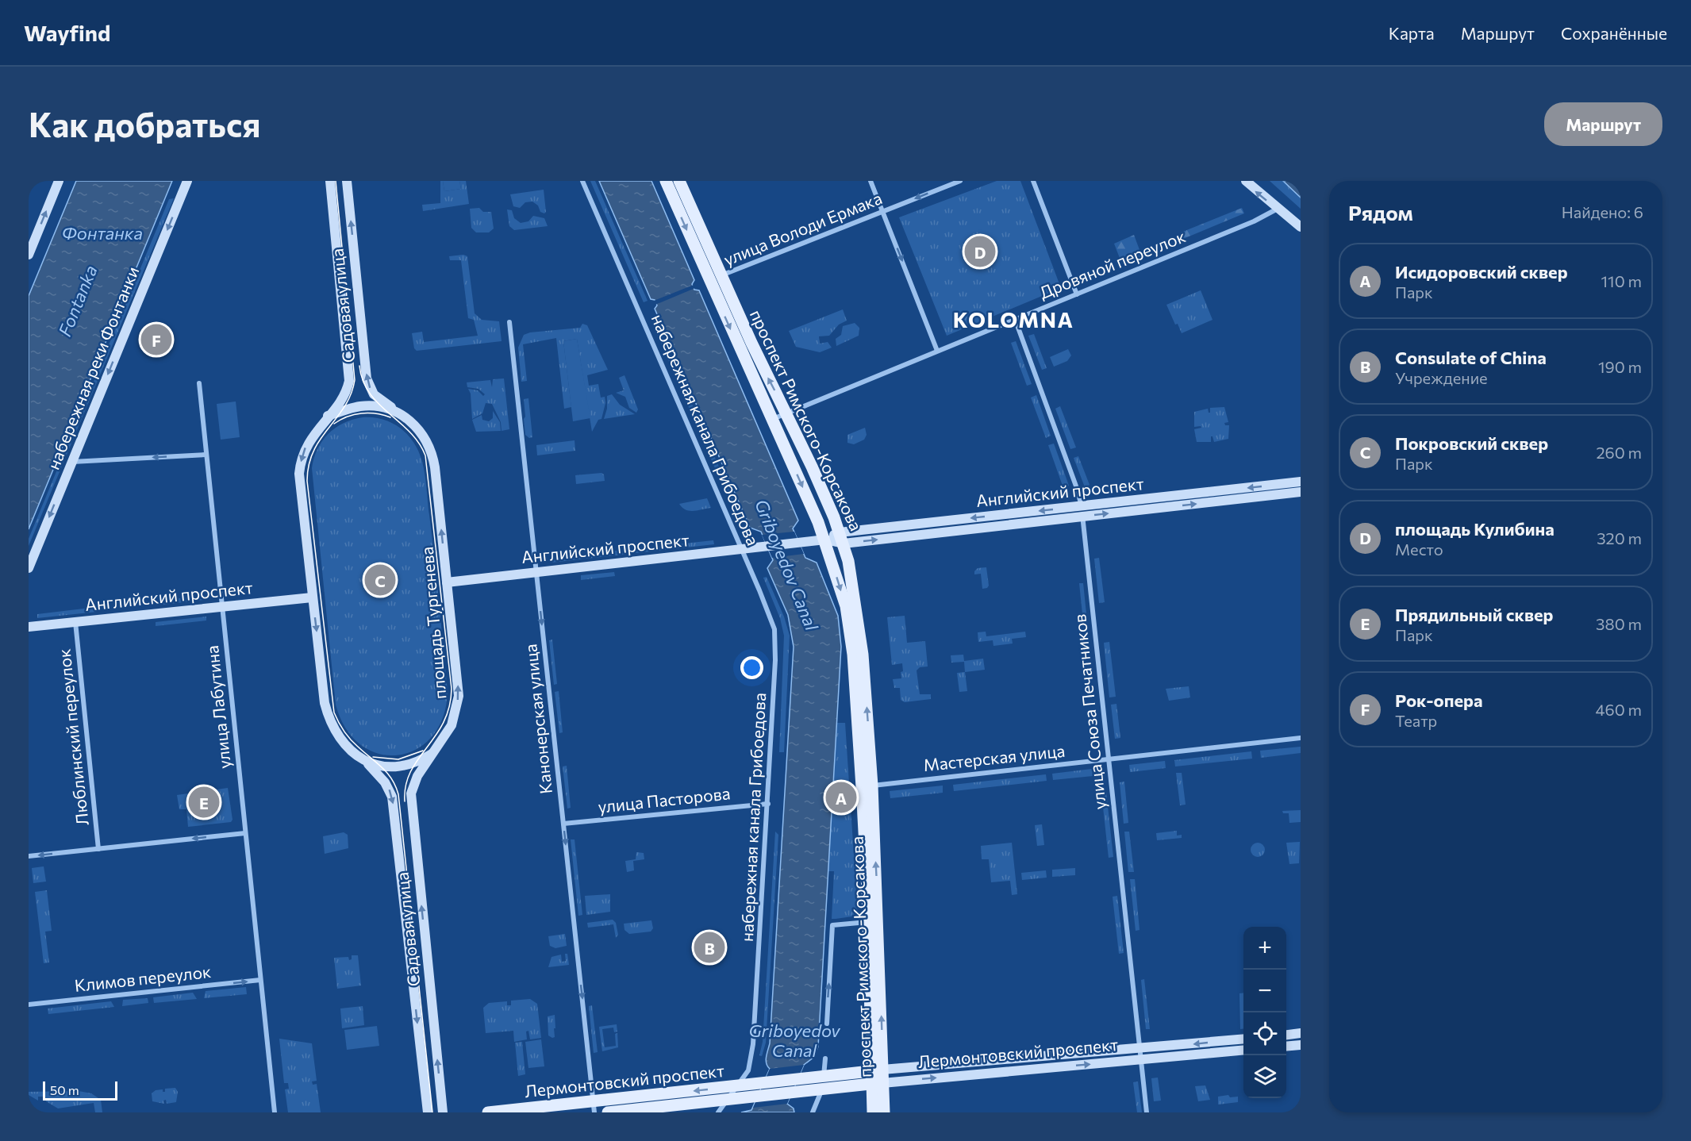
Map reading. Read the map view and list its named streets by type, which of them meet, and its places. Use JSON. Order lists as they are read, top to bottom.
{
  "streets": {
    "main road": ["проспект Римского-Корсакова", "Лермонтовский проспект"],
    "street": [
      "улица Володи Ермака",
      "Дровяной переулок",
      "Садовая улица",
      "набережная реки Фонтанки",
      "набережная канала Грибоедова",
      "Английский проспект",
      "площадь Тургенева",
      "улица Лабутина",
      "улица Союза Печатников",
      "Канонерская улица",
      "Люблинский переулок",
      "Мастерская улица",
      "улица Пасторова",
      "Климов переулок"
    ]
  },
  "crossings": [
    ["улица Володи Ермака", "проспект Римского-Корсакова"],
    ["Дровяной переулок", "проспект Римского-Корсакова"],
    ["Дровяной переулок", "улица Союза Печатников"],
    ["Садовая улица", "площадь Тургенева"],
    ["проспект Римского-Корсакова", "Английский проспект"],
    ["проспект Римского-Корсакова", "Мастерская улица"],
    ["проспект Римского-Корсакова", "Лермонтовский проспект"],
    ["набережная канала Грибоедова", "Английский проспект"],
    ["набережная канала Грибоедова", "улица Пасторова"],
    ["набережная канала Грибоедова", "Лермонтовский проспект"],
    ["Английский проспект", "площадь Тургенева"],
    ["Английский проспект", "улица Лабутина"],
    ["Английский проспект", "улица Союза Печатников"],
    ["Английский проспект", "Канонерская улица"],
    ["Английский проспект", "Люблинский переулок"],
    ["улица Лабутина", "Климов переулок"],
    ["улица Союза Печатников", "Мастерская улица"],
    ["улица Союза Печатников", "Лермонтовский проспект"],
    ["Канонерская улица", "улица Пасторова"],
    ["Канонерская улица", "Лермонтовский проспект"]
  ],
  "one_way": [
    "набережная реки Фонтанки",
    "площадь Тургенева",
    "Канонерская улица",
    "Климов переулок"
  ],
  "districts": ["KOLOMNA"],
  "water": ["Фонтанка", "Fontanka", "Griboyedov Canal"],
  "scale_bar": "50 m",
  "page": {
    "header": "Wayfind",
    "nav": ["Карта", "Маршрут", "Сохранённые"],
    "buttons": "Маршрут",
    "title": "Как добраться",
    "heading": ["Рядом", "Найдено: 6"],
    "pins": [
      "D",
      "F",
      "C",
      "A",
      "E",
      "B"
    ],
    "list": [
      {
        "mark": "A",
        "name": "Исидоровский сквер",
        "note": "Парк",
        "value": "110 m"
      },
      {
        "mark": "B",
        "name": "Consulate of China",
        "note": "Учреждение",
        "value": "190 m"
      },
      {
        "mark": "C",
        "name": "Покровский сквер",
        "note": "Парк",
        "value": "260 m"
      },
      {
        "mark": "D",
        "name": "площадь Кулибина",
        "note": "Место",
        "value": "320 m"
      },
      {
        "mark": "E",
        "name": "Прядильный сквер",
        "note": "Парк",
        "value": "380 m"
      },
      {
        "mark": "F",
        "name": "Рок-опера",
        "note": "Театр",
        "value": "460 m"
      }
    ],
    "map_buttons": ["+", "−"],
    "scale": "50 m"
  }
}
